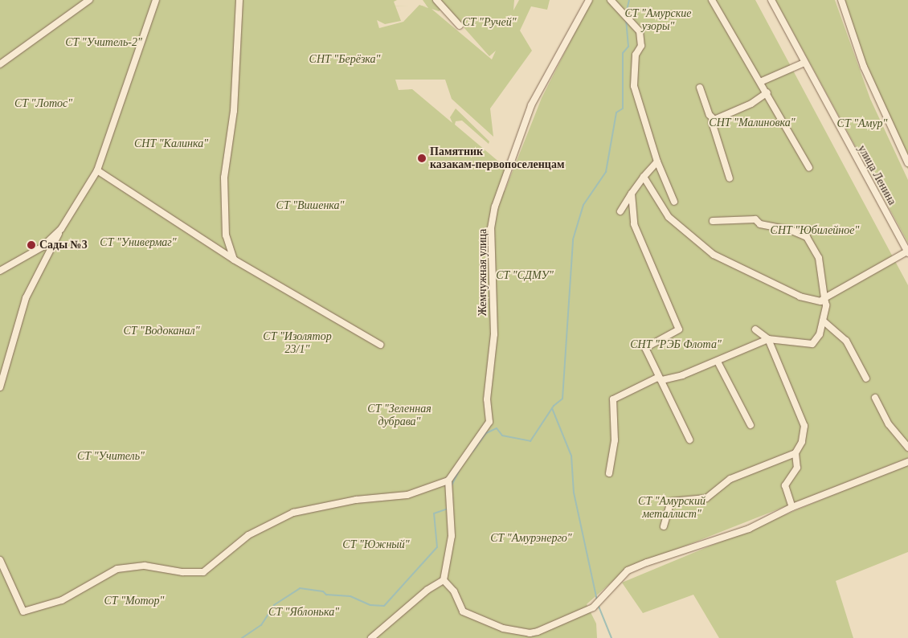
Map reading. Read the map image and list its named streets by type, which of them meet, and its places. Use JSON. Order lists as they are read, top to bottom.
{
  "streets": {
    "street": ["улица Ленина", "Жемчужная улица"]
  },
  "parks": [
    "СТ \"Амурские узоры\"",
    "СТ \"Ручей\"",
    "СТ \"Учитель-2\"",
    "СНТ \"Берёзка\"",
    "СТ \"Лотос\"",
    "СНТ \"Малиновка\"",
    "СТ \"Амур\"",
    "СНТ \"Калинка\"",
    "СТ \"Вишенка\"",
    "СНТ \"Юбилейное\"",
    "СТ \"Универмаг\"",
    "СТ \"СДМУ\"",
    "СТ \"Водоканал\"",
    "СТ \"Изолятор 23/1\"",
    "СНТ \"РЭБ Флота\"",
    "СТ \"Зеленная дубрава\"",
    "СТ \"Учитель\"",
    "СТ \"Амурский металлист\"",
    "СТ \"Амурэнерго\"",
    "СТ \"Южный\"",
    "СТ \"Мотор\"",
    "СТ \"Яблонька\""
  ],
  "places": ["Памятник казакам-первопоселенцам", "Сады №3"]
}
